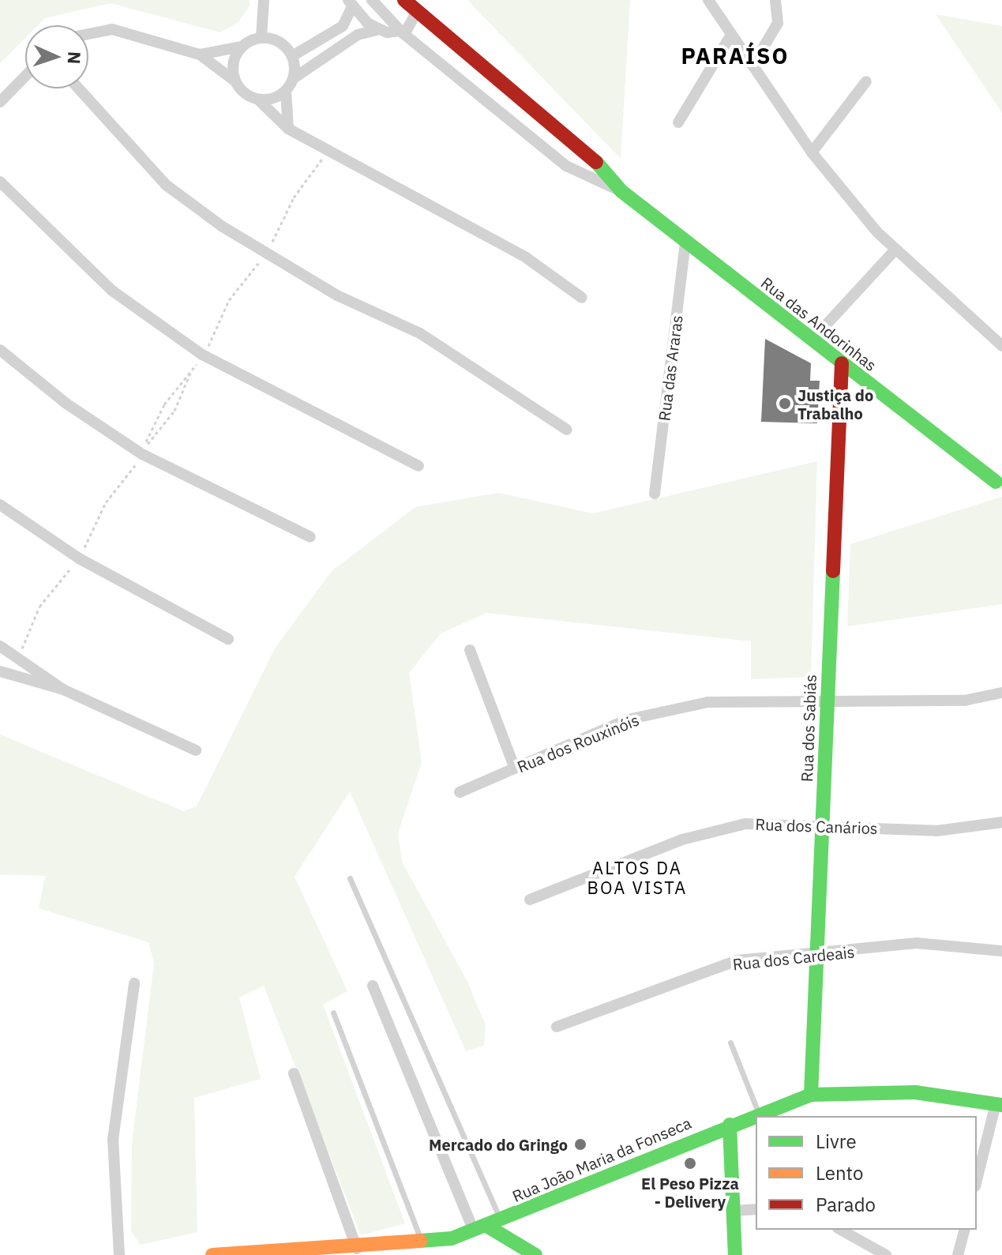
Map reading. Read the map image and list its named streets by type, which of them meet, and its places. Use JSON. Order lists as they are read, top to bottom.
{
  "streets": {
    "street": [
      "Rua das Andorinhas",
      "Rua das Araras",
      "Rua dos Sabiás",
      "Rua dos Rouxinóis",
      "Rua dos Canários",
      "Rua dos Cardeais",
      "Rua João Maria da Fonseca"
    ]
  },
  "crossings": [
    ["Rua das Andorinhas", "Rua das Araras"],
    ["Rua das Andorinhas", "Rua dos Sabiás"],
    ["Rua dos Sabiás", "Rua dos Rouxinóis"],
    ["Rua dos Sabiás", "Rua dos Canários"],
    ["Rua dos Sabiás", "Rua dos Cardeais"],
    ["Rua dos Sabiás", "Rua João Maria da Fonseca"]
  ],
  "districts": ["PARAÍSO", "ALTOS DA BOA VISTA"],
  "places": ["Justiça do Trabalho", "Mercado do Gringo", "El Peso Pizza - Delivery"],
  "legend": ["Livre", "Lento", "Parado"],
  "north": "right"
}
